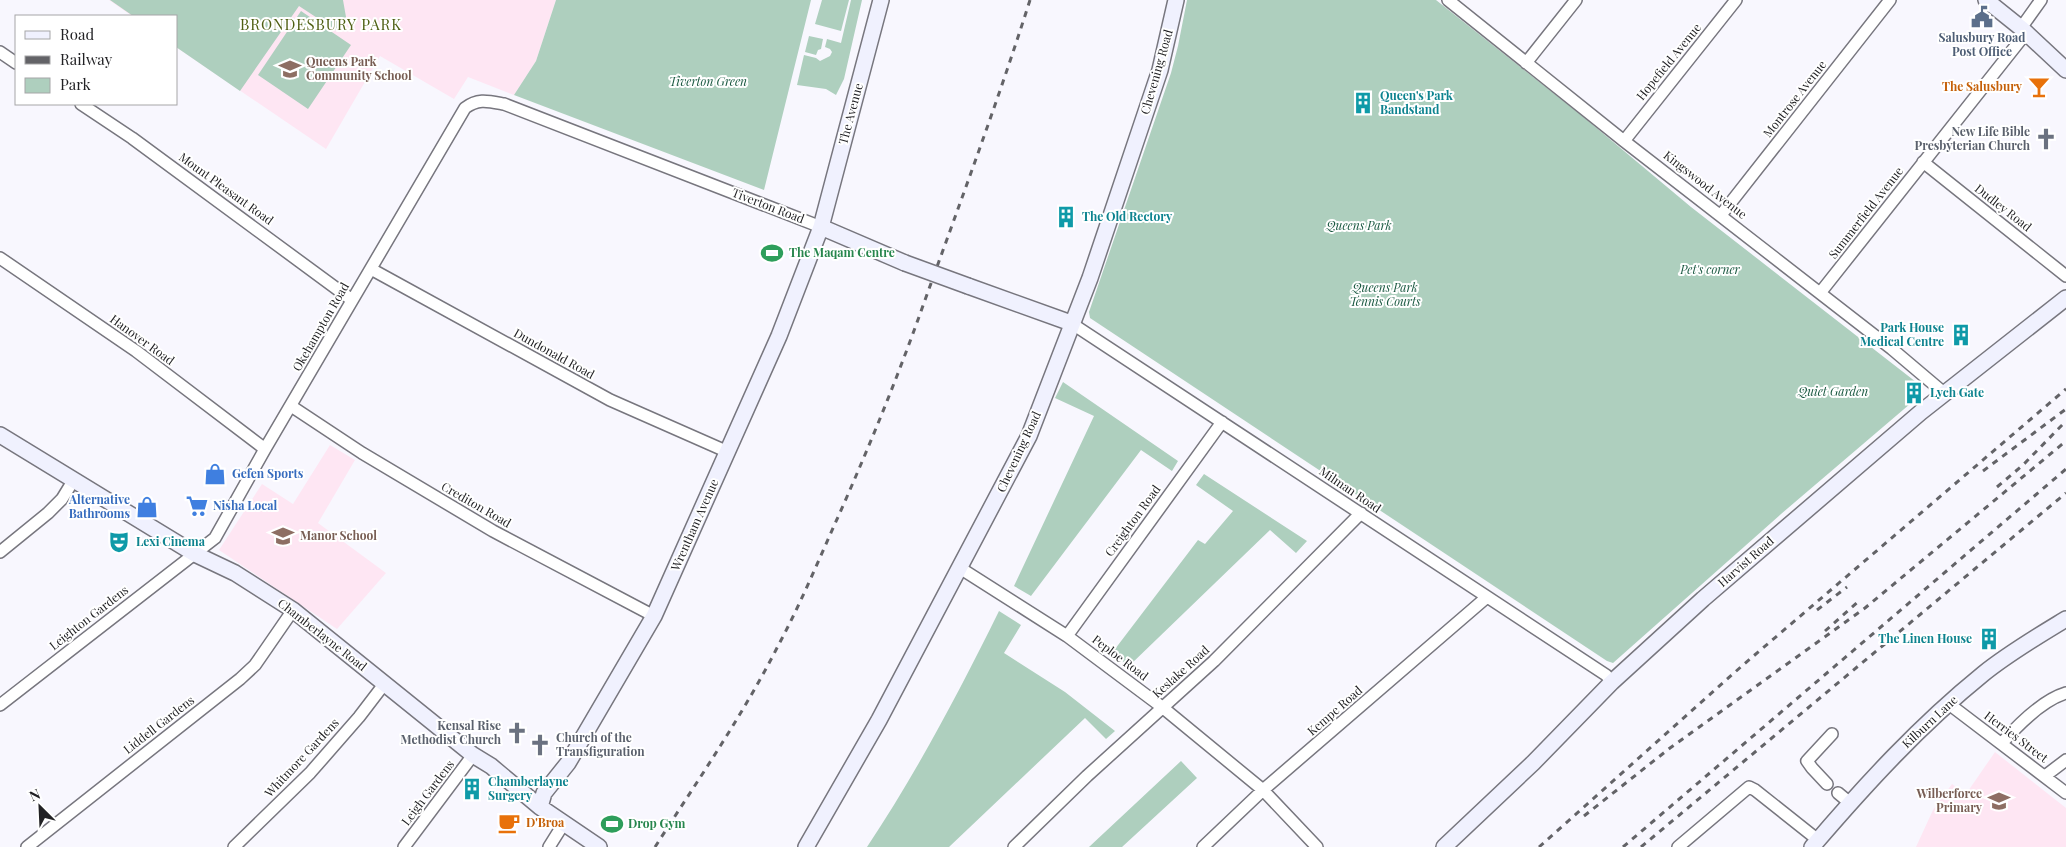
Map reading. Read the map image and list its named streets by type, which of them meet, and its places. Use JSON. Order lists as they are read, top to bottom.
{
  "streets": {
    "street": [
      "Hopefield Avenue",
      "Chevening Road",
      "Montrose Avenue",
      "The Avenue",
      "Kingswood Avenue",
      "Mount Pleasant Road",
      "Tiverton Road",
      "Dudley Road",
      "Summerfield Avenue",
      "Okehampton Road",
      "Hanover Road",
      "Dundonald Road",
      "Milman Road",
      "Crediton Road",
      "Creighton Road",
      "Wrentham Avenue",
      "Harvist Road",
      "Leighton Gardens",
      "Chamberlayne Road",
      "Peploe Road",
      "Keslake Road",
      "Kempe Road",
      "Kilburn Lane",
      "Liddell Gardens",
      "Herries Street",
      "Whitmore Gardens",
      "Leigh Gardens"
    ]
  },
  "crossings": [
    ["Hopefield Avenue", "Kingswood Avenue"],
    ["Chevening Road", "Tiverton Road"],
    ["Chevening Road", "Milman Road"],
    ["Chevening Road", "Peploe Road"],
    ["Montrose Avenue", "Kingswood Avenue"],
    ["The Avenue", "Tiverton Road"],
    ["The Avenue", "Wrentham Avenue"],
    ["Kingswood Avenue", "Summerfield Avenue"],
    ["Kingswood Avenue", "Harvist Road"],
    ["Mount Pleasant Road", "Okehampton Road"],
    ["Tiverton Road", "Okehampton Road"],
    ["Tiverton Road", "Milman Road"],
    ["Tiverton Road", "Wrentham Avenue"],
    ["Dudley Road", "Summerfield Avenue"],
    ["Okehampton Road", "Hanover Road"],
    ["Okehampton Road", "Dundonald Road"],
    ["Okehampton Road", "Crediton Road"],
    ["Okehampton Road", "Leighton Gardens"],
    ["Okehampton Road", "Chamberlayne Road"],
    ["Dundonald Road", "Wrentham Avenue"],
    ["Milman Road", "Creighton Road"],
    ["Milman Road", "Harvist Road"],
    ["Milman Road", "Keslake Road"],
    ["Milman Road", "Kempe Road"],
    ["Crediton Road", "Wrentham Avenue"],
    ["Creighton Road", "Peploe Road"],
    ["Wrentham Avenue", "Chamberlayne Road"],
    ["Leighton Gardens", "Chamberlayne Road"],
    ["Chamberlayne Road", "Liddell Gardens"],
    ["Chamberlayne Road", "Whitmore Gardens"],
    ["Chamberlayne Road", "Leigh Gardens"],
    ["Peploe Road", "Keslake Road"],
    ["Peploe Road", "Kempe Road"],
    ["Kilburn Lane", "Herries Street"]
  ],
  "districts": ["BRONDESBURY PARK"],
  "parks": [
    "Tiverton Green",
    "Queens Park",
    "Pet's corner",
    "Queens Park Tennis Courts",
    "Quiet Garden"
  ],
  "places": {
    "public building": ["Salusbury Road Post Office"],
    "school or university": ["Queens Park Community School", "Manor School", "Wilberforce Primary"],
    "bar": ["The Salusbury"],
    "building": [
      "Queen's Park Bandstand",
      "The Old Rectory",
      "Park House Medical Centre",
      "Lych Gate",
      "The Linen House",
      "Chamberlayne Surgery"
    ],
    "church": ["New Life Bible Presbyterian Church", "Kensal Rise Methodist Church", "Church of the Transfiguration"],
    "sports": ["The Maqam Centre", "Drop Gym"],
    "shop": ["Gefen Sports", "Alternative Bathrooms"],
    "supermarket": ["Nisha Local"],
    "theatre": ["Lexi Cinema"],
    "cafe": ["D'Broa"]
  },
  "legend": ["Road", "Railway", "Park"],
  "north": "top left"
}
